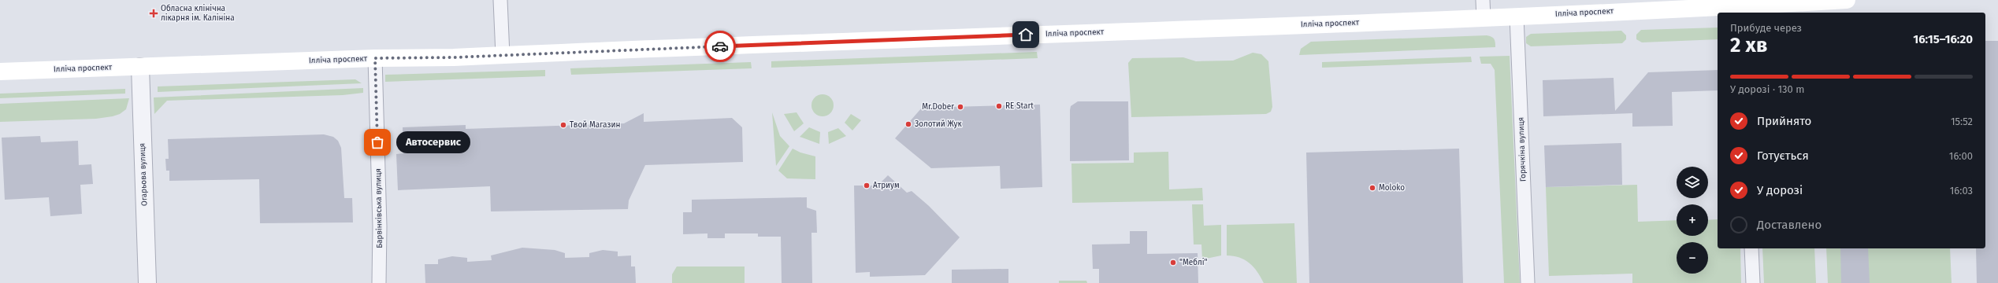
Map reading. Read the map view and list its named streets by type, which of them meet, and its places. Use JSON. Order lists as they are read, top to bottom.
{
  "streets": {
    "main road": ["Ілліча проспект"],
    "street": ["Горячкіна вулиця", "Огарьова вулиця", "Барвінківська вулиця"]
  },
  "crossings": [
    ["Ілліча проспект", "Горячкіна вулиця"],
    ["Ілліча проспект", "Огарьова вулиця"],
    ["Ілліча проспект", "Барвінківська вулиця"]
  ],
  "places": {
    "health": ["Обласна клінічна лікарня ім. Калініна"],
    "other": [
      "RE Start",
      "Mr.Dober",
      "Золотий Жук",
      "Твой Магазин",
      "Автосервис",
      "Атриум",
      "Moloko",
      "\"Меблі\""
    ]
  },
  "page": {
    "heading": ["2 хв", "Прибуде через", "16:15–16:20"],
    "bar": "У дорозі · 130 m",
    "list": [
      ["Прийнято", "15:52"],
      ["Готується", "16:00"],
      ["У дорозі", "16:03"],
      "Доставлено"
    ],
    "bubble": "Автосервис",
    "map_buttons": ["+", "−"]
  }
}
